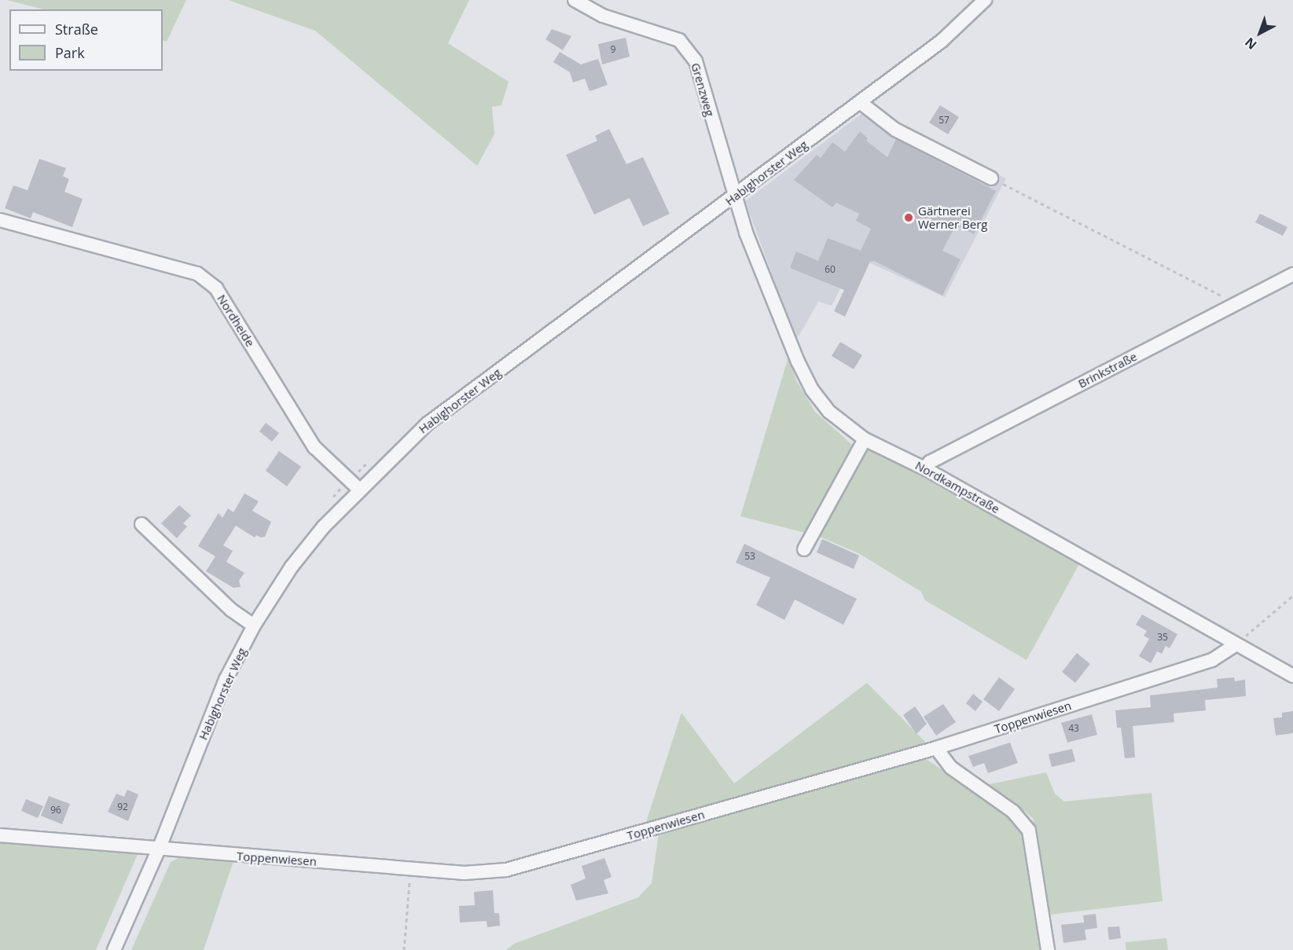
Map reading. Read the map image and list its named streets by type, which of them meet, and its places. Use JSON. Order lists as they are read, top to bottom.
{
  "streets": {
    "street": [
      "Grenzweg",
      "Habighorster Weg",
      "Nordheide",
      "Brinkstraße",
      "Nordkampstraße",
      "Toppenwiesen"
    ]
  },
  "crossings": [
    ["Grenzweg", "Habighorster Weg"],
    ["Grenzweg", "Nordkampstraße"],
    ["Habighorster Weg", "Nordheide"],
    ["Habighorster Weg", "Nordkampstraße"],
    ["Habighorster Weg", "Toppenwiesen"],
    ["Brinkstraße", "Nordkampstraße"],
    ["Nordkampstraße", "Toppenwiesen"]
  ],
  "places": ["Gärtnerei Werner Berg"],
  "house_numbers": [
    "9",
    "57",
    "60",
    "53",
    "35",
    "43",
    "92",
    "96"
  ],
  "legend": ["Straße", "Park"],
  "north": "bottom left"
}
